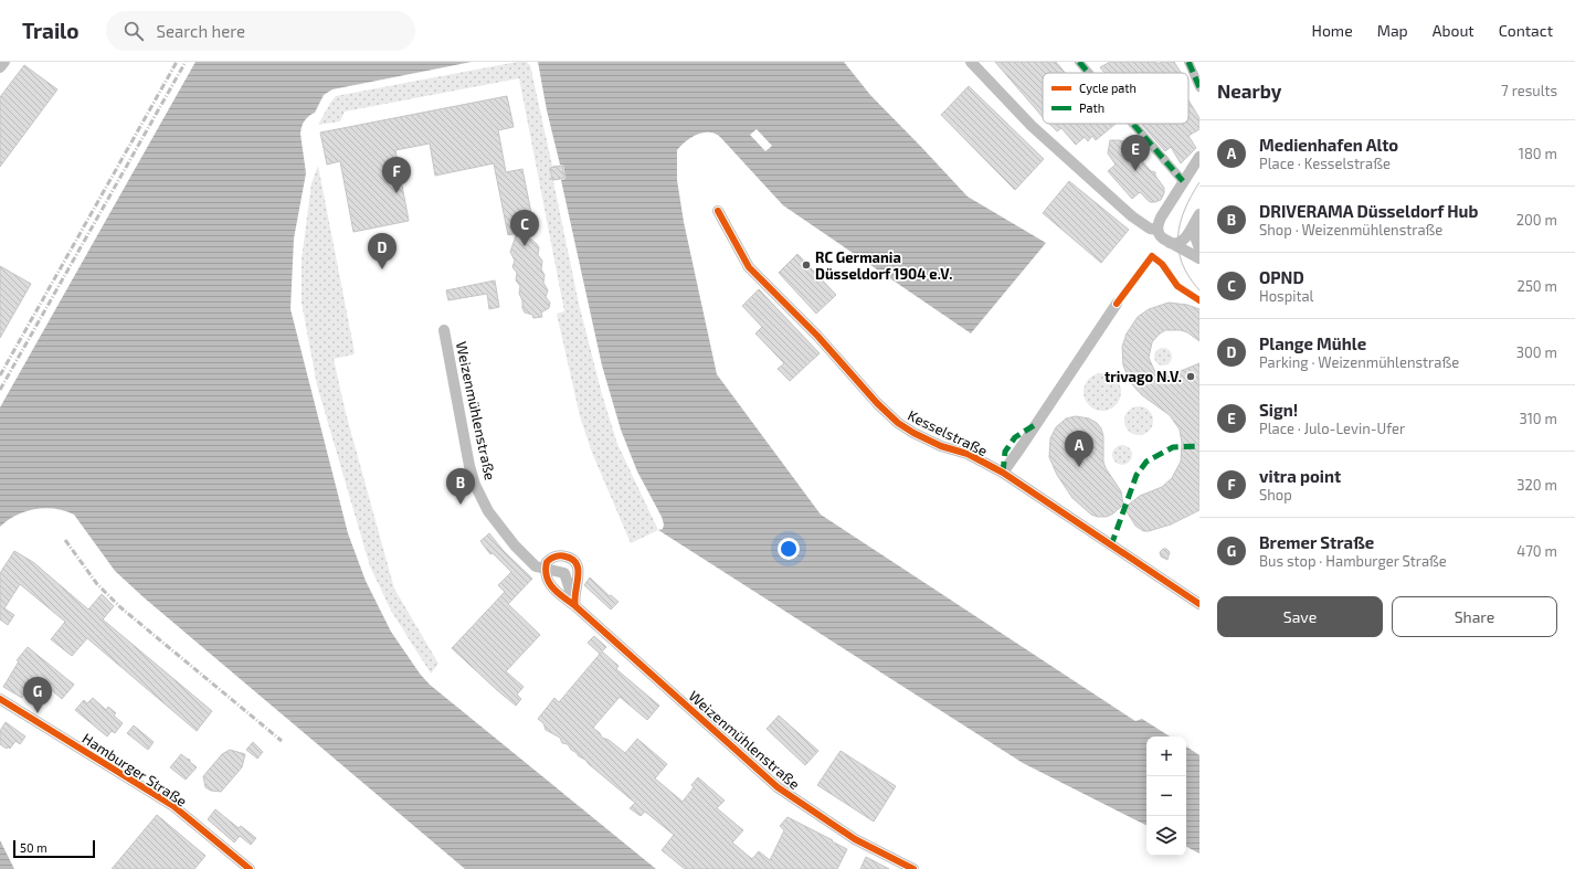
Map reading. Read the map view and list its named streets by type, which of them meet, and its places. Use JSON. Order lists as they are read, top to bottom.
{
  "streets": {
    "street": ["Weizenmühlenstraße", "Kesselstraße", "Hamburger Straße"]
  },
  "places": ["RC Germania Düsseldorf 1904 e.V.", "trivago N.V."],
  "legend": ["Cycle path", "Path"],
  "scale_bar": "50 m",
  "page": {
    "header": "Trailo",
    "search": "Search here",
    "nav": [
      "Home",
      "Map",
      "About",
      "Contact"
    ],
    "heading": ["Nearby", "7 results"],
    "list": [
      {
        "mark": "A",
        "name": "Medienhafen Alto",
        "note": "Place · Kesselstraße",
        "value": "180 m"
      },
      {
        "mark": "B",
        "name": "DRIVERAMA Düsseldorf Hub",
        "note": "Shop · Weizenmühlenstraße",
        "value": "200 m"
      },
      {
        "mark": "C",
        "name": "OPND",
        "note": "Hospital",
        "value": "250 m"
      },
      {
        "mark": "D",
        "name": "Plange Mühle",
        "note": "Parking · Weizenmühlenstraße",
        "value": "300 m"
      },
      {
        "mark": "E",
        "name": "Sign!",
        "note": "Place · Julo-Levin-Ufer",
        "value": "310 m"
      },
      {
        "mark": "F",
        "name": "vitra point",
        "note": "Shop",
        "value": "320 m"
      },
      {
        "mark": "G",
        "name": "Bremer Straße",
        "note": "Bus stop · Hamburger Straße",
        "value": "470 m"
      }
    ],
    "pins": [
      "E",
      "F",
      "C",
      "D",
      "A",
      "B",
      "G"
    ],
    "buttons": ["Save", "Share"],
    "map_buttons": ["+", "−"],
    "scale": "50 m"
  }
}
